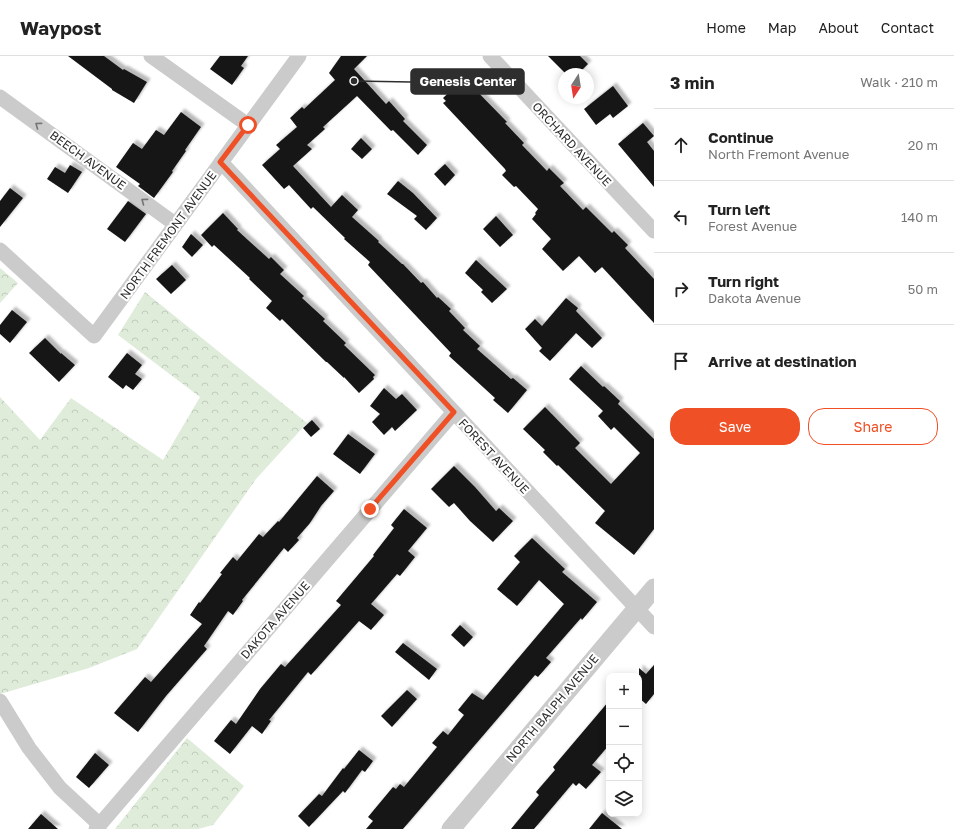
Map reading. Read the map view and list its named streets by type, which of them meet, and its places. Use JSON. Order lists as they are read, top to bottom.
{
  "streets": {
    "street": [
      "ORCHARD AVENUE",
      "BEECH AVENUE",
      "NORTH FREMONT AVENUE",
      "FOREST AVENUE",
      "DAKOTA AVENUE",
      "NORTH BALPH AVENUE"
    ]
  },
  "crossings": [
    ["BEECH AVENUE", "NORTH FREMONT AVENUE"],
    ["NORTH FREMONT AVENUE", "FOREST AVENUE"],
    ["FOREST AVENUE", "DAKOTA AVENUE"],
    ["FOREST AVENUE", "NORTH BALPH AVENUE"]
  ],
  "places": ["Genesis Center"],
  "north": "bottom",
  "page": {
    "header": "Waypost",
    "nav": [
      "Home",
      "Map",
      "About",
      "Contact"
    ],
    "heading": ["3 min", "Walk · 210 m"],
    "list": [
      ["Continue", "North Fremont Avenue", "20 m"],
      ["Turn left", "Forest Avenue", "140 m"],
      ["Turn right", "Dakota Avenue", "50 m"],
      "Arrive at destination"
    ],
    "buttons": ["Save", "Share"],
    "map_buttons": ["+", "−"]
  }
}
